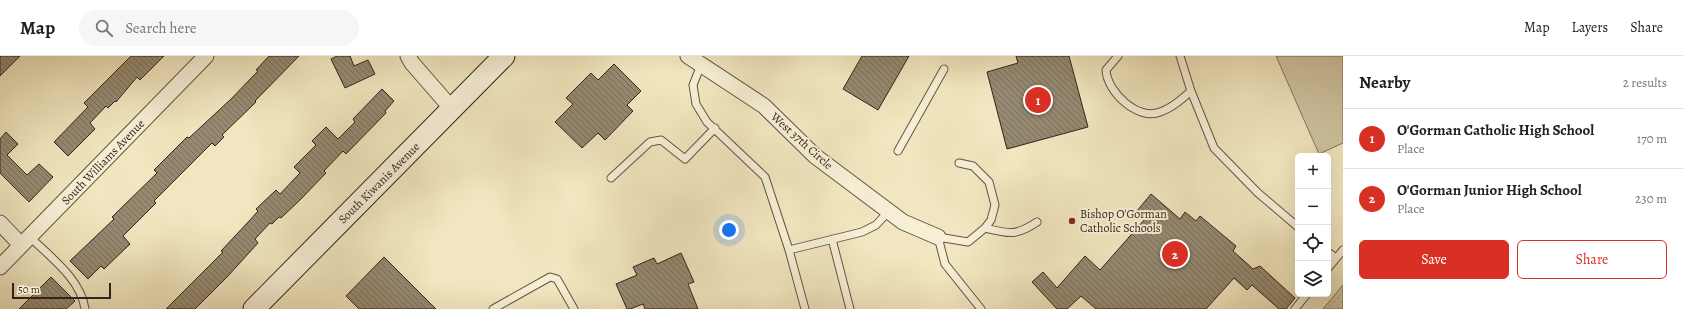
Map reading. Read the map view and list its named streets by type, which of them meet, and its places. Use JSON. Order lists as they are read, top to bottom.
{
  "streets": {
    "main road": ["South Kiwanis Avenue"],
    "street": ["West 37th Circle", "South Williams Avenue"]
  },
  "places": ["Bishop O'Gorman Catholic Schools"],
  "scale_bar": "50 m",
  "page": {
    "header": "Map",
    "search": "Search here",
    "nav": ["Map", "Layers", "Share"],
    "heading": ["Nearby", "2 results"],
    "pins": ["1", "2"],
    "list": [
      {
        "mark": "1",
        "name": "O'Gorman Catholic High School",
        "note": "Place",
        "value": "170 m"
      },
      {
        "mark": "2",
        "name": "O'Gorman Junior High School",
        "note": "Place",
        "value": "230 m"
      }
    ],
    "map_buttons": ["+", "−"],
    "buttons": ["Save", "Share"],
    "scale": "50 m"
  }
}
